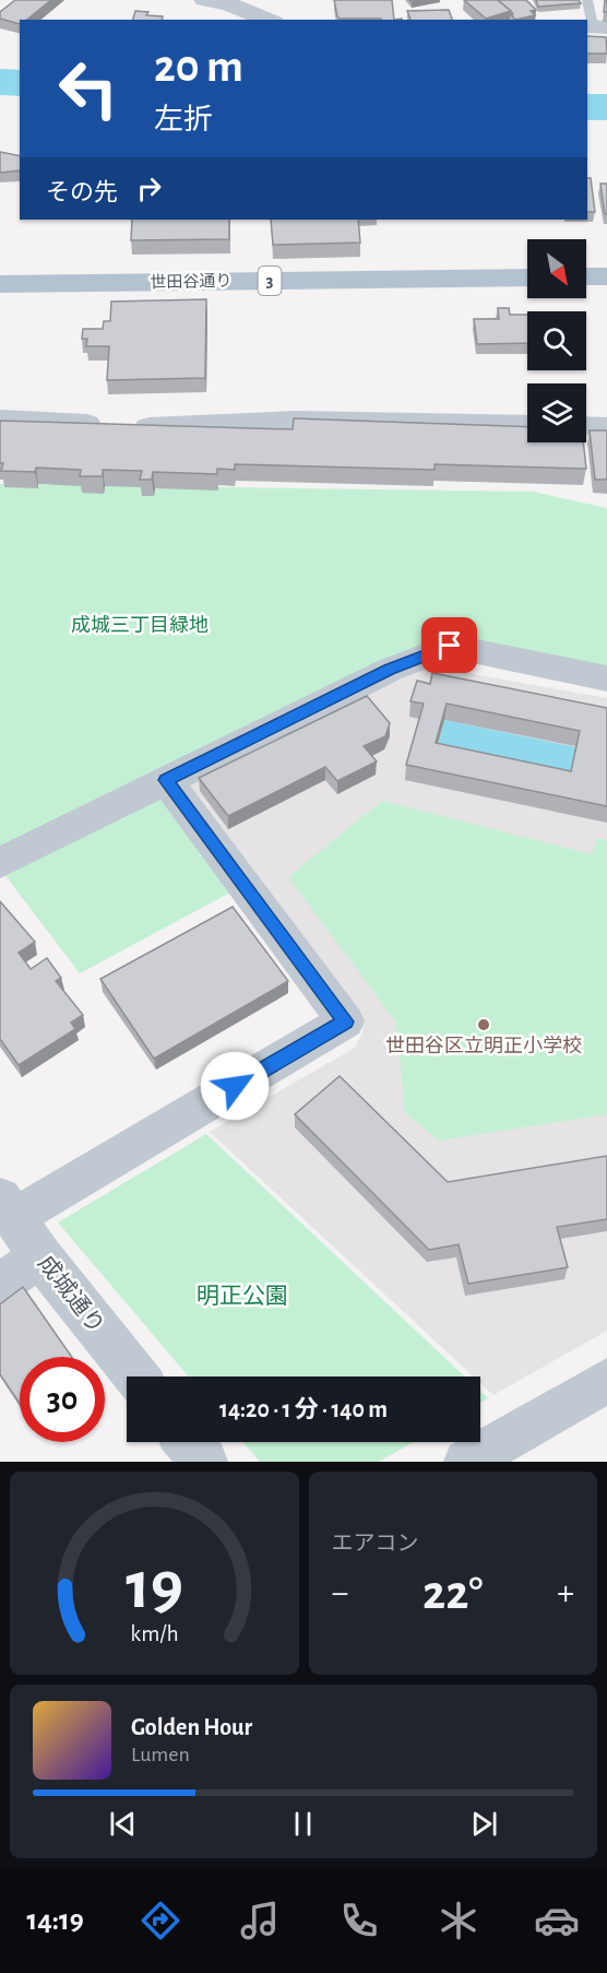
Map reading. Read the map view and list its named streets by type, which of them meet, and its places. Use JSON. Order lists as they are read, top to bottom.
{
  "streets": {
    "main road": ["3", "世田谷通り"],
    "street": ["成城通り"]
  },
  "parks": ["成城三丁目緑地", "明正公園"],
  "places": ["世田谷区立明正小学校"],
  "north": "bottom right",
  "page": {
    "turn": ["20 m", "左折"],
    "then": "その先",
    "limit": "30",
    "trip": "14:20 · 1 分 · 140 m",
    "tile": "エアコン",
    "heat": ["−", "22°", "+"],
    "song": ["Golden Hour", "Lumen"],
    "tabs": "14:19",
    "gauge": ["19", "km/h"]
  }
}
